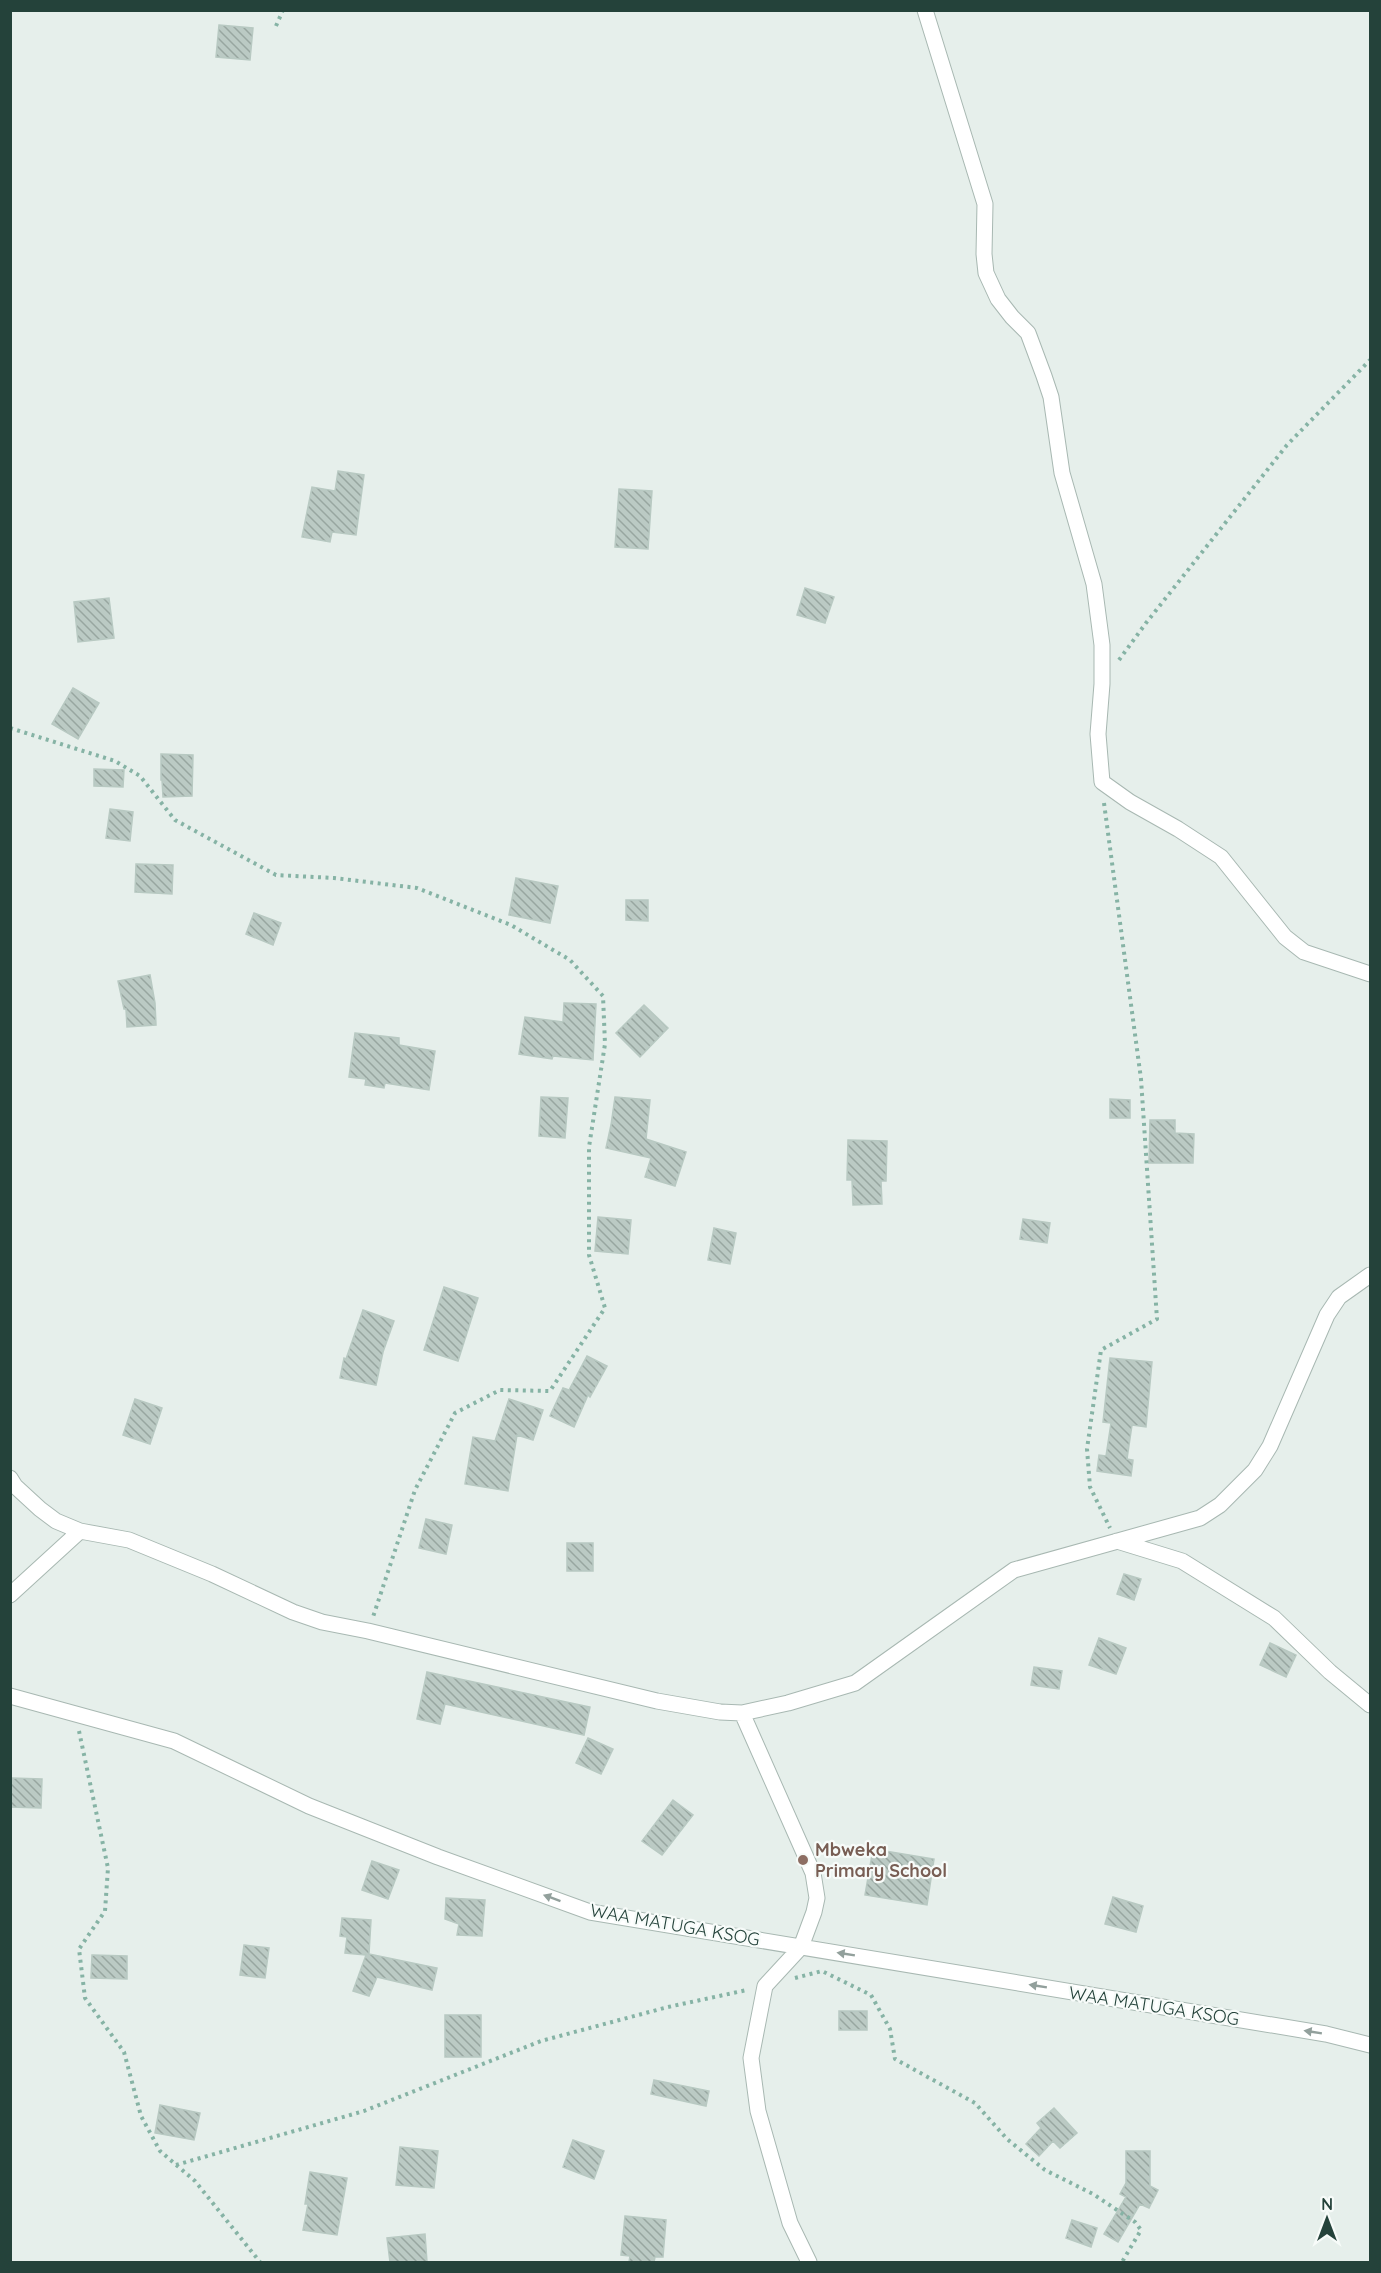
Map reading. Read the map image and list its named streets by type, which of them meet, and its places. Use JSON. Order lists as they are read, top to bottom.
{
  "streets": {
    "street": ["WAA MATUGA KSOG"]
  },
  "one_way": ["WAA MATUGA KSOG"],
  "places": ["Mbweka Primary School"],
  "north": "top"
}
